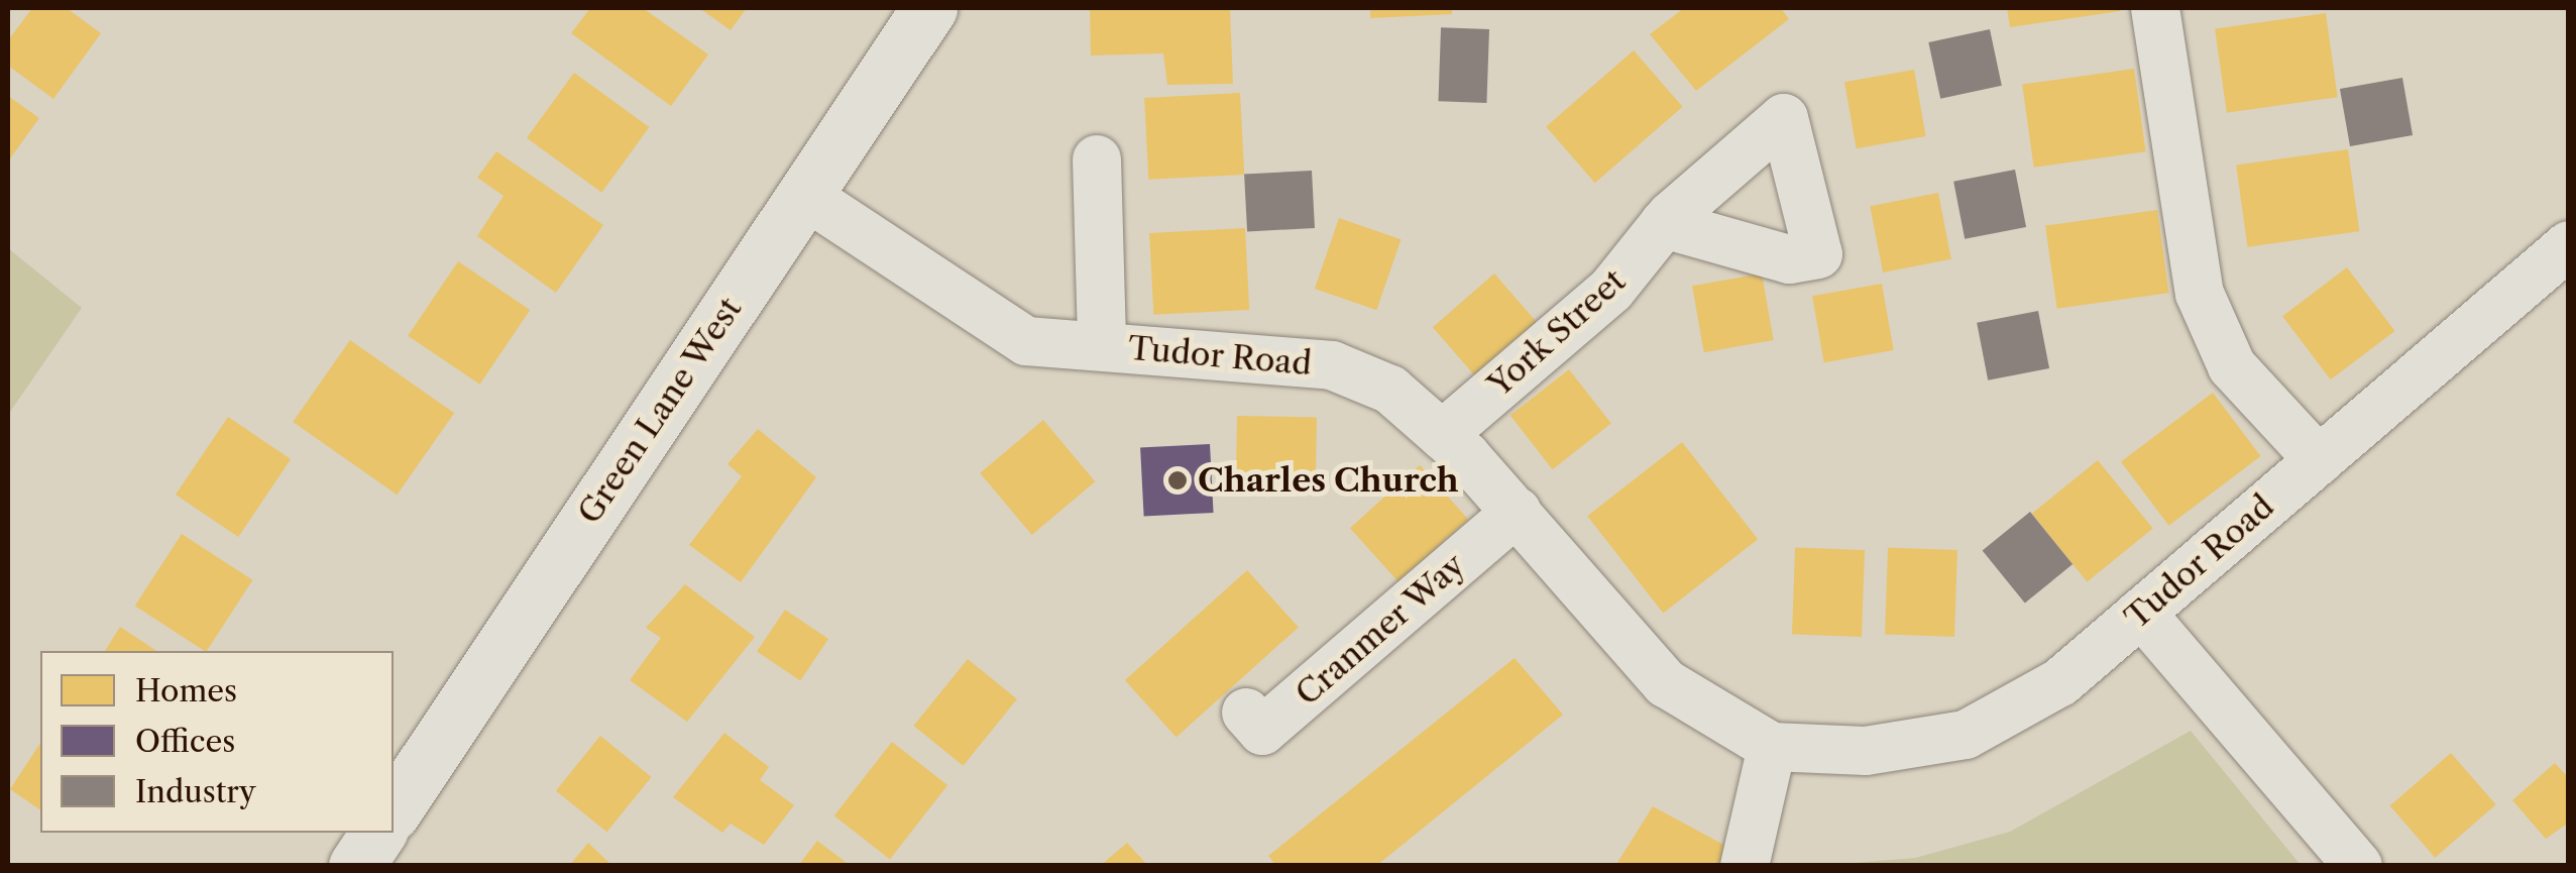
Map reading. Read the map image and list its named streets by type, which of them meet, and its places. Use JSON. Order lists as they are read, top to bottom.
{
  "streets": {
    "street": [
      "York Street",
      "Tudor Road",
      "Green Lane West",
      "Cranmer Way"
    ]
  },
  "crossings": [
    ["York Street", "Tudor Road"],
    ["Tudor Road", "Green Lane West"],
    ["Tudor Road", "Cranmer Way"]
  ],
  "places": ["Charles Church"],
  "legend": ["Homes", "Offices", "Industry"]
}
